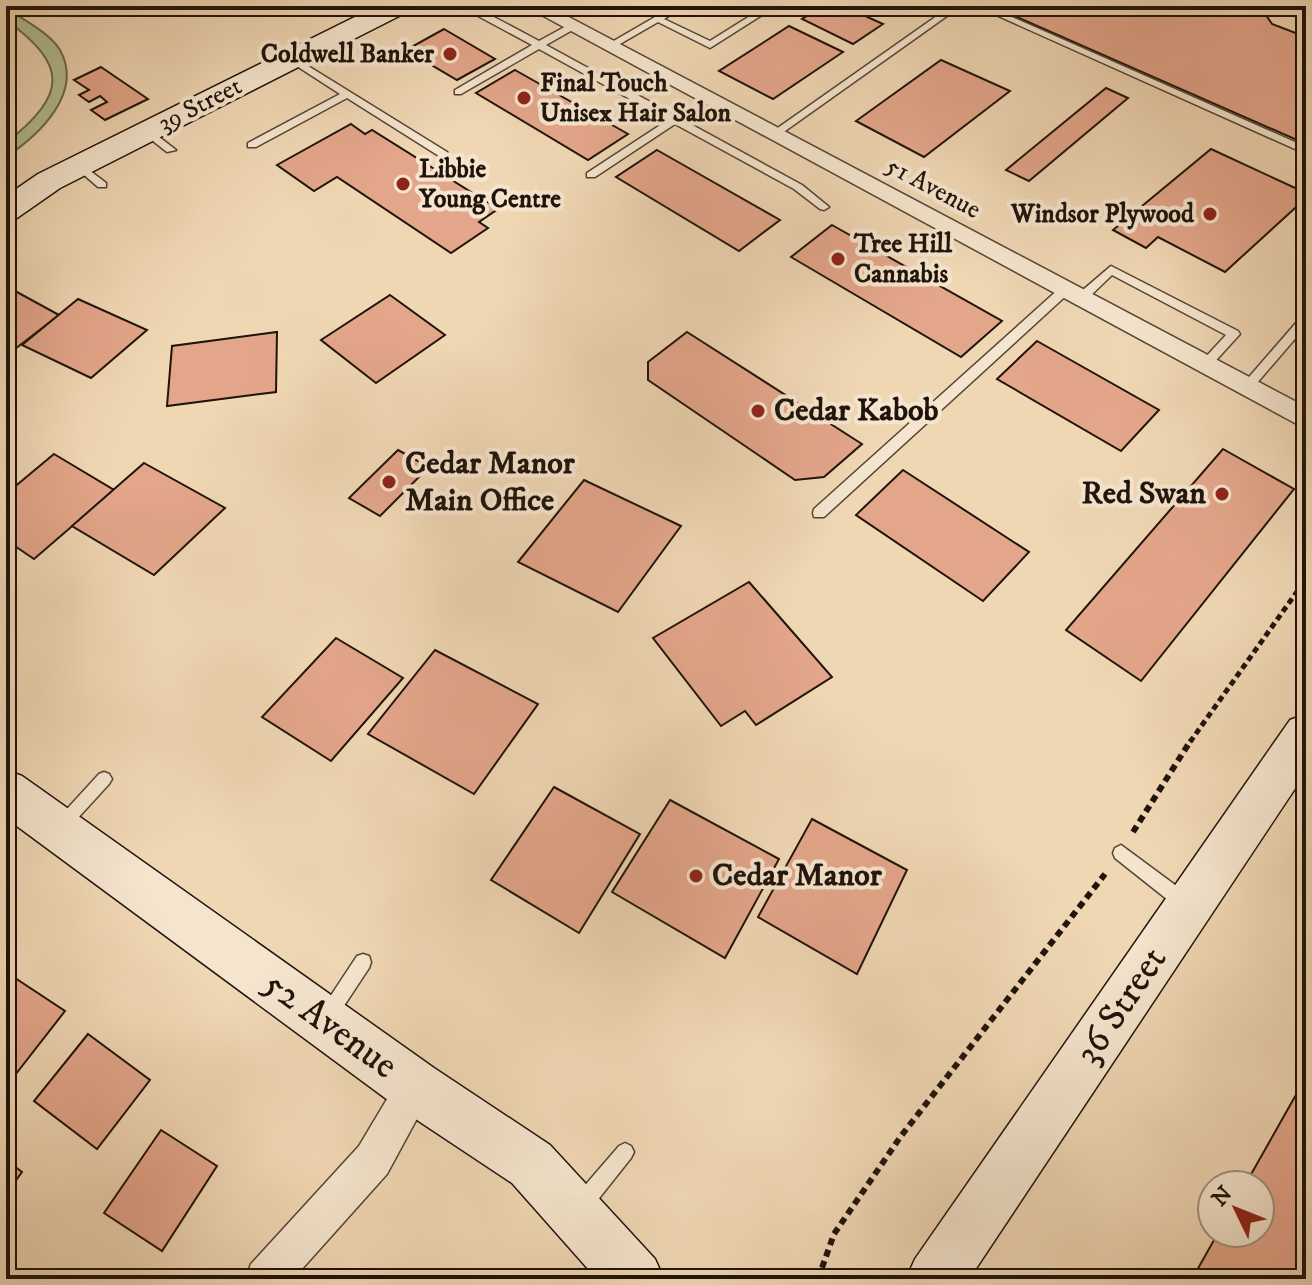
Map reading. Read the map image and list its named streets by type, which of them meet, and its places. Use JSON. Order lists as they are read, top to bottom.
{
  "streets": {
    "street": [
      "39 Street",
      "51 Avenue",
      "36 Street",
      "52 Avenue"
    ]
  },
  "places": [
    "Coldwell Banker",
    "Final Touch Unisex Hair Salon",
    "Libbie Young Centre",
    "Windsor Plywood",
    "Tree Hill Cannabis",
    "Cedar Kabob",
    "Cedar Manor Main Office",
    "Red Swan",
    "Cedar Manor"
  ],
  "north": "top left"
}
